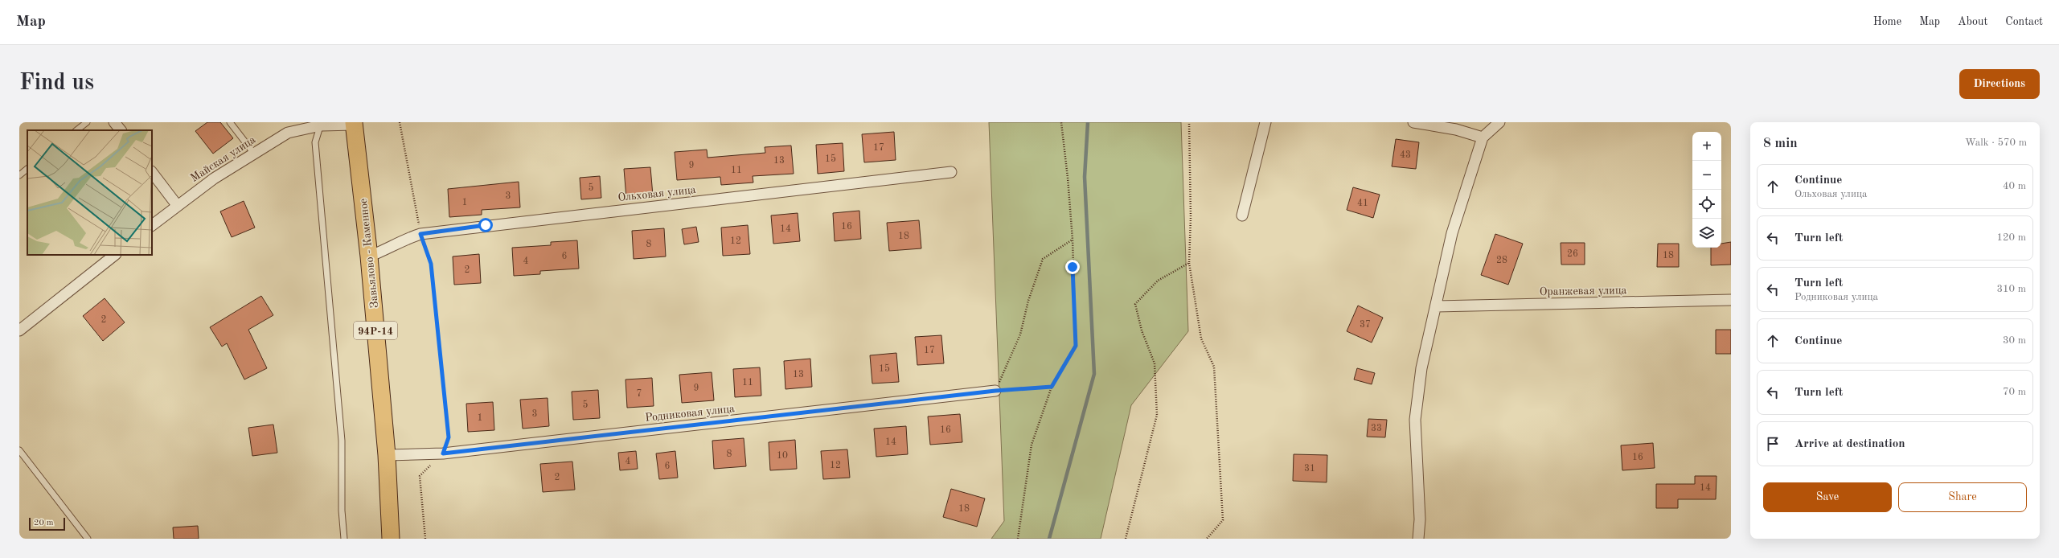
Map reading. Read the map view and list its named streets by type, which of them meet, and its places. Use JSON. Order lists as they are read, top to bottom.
{
  "streets": {
    "main road": ["Завьялово - Каменное", "94Р-14"],
    "street": [
      "Майская улица",
      "Ольховая улица",
      "Оранжевая улица",
      "Родниковая улица"
    ]
  },
  "crossings": [
    ["Майская улица", "Завьялово - Каменное"],
    ["Ольховая улица", "Завьялово - Каменное"],
    ["Завьялово - Каменное", "Родниковая улица"]
  ],
  "house_numbers": [
    "17",
    "43",
    "15",
    "13",
    "9",
    "11",
    "5",
    "3",
    "1",
    "41",
    "16",
    "14",
    "18",
    "12",
    "8",
    "26",
    "18",
    "6",
    "28",
    "4",
    "2",
    "2",
    "37",
    "17",
    "15",
    "13",
    "11",
    "9",
    "7",
    "5",
    "3",
    "1",
    "33",
    "16",
    "14",
    "8",
    "10",
    "16",
    "4",
    "12",
    "6",
    "31",
    "2",
    "14",
    "18"
  ],
  "scale_bar": "20 m",
  "page": {
    "header": "Map",
    "nav": [
      "Home",
      "Map",
      "About",
      "Contact"
    ],
    "buttons": [
      "Directions",
      ["Save", "Share"]
    ],
    "title": "Find us",
    "heading": ["8 min", "Walk · 570 m"],
    "map_buttons": ["+", "−"],
    "list": [
      ["Continue", "Ольховая улица", "40 m"],
      ["Turn left", "120 m"],
      ["Turn left", "Родниковая улица", "310 m"],
      ["Continue", "30 m"],
      ["Turn left", "70 m"],
      "Arrive at destination"
    ],
    "scale": "20 m"
  }
}
